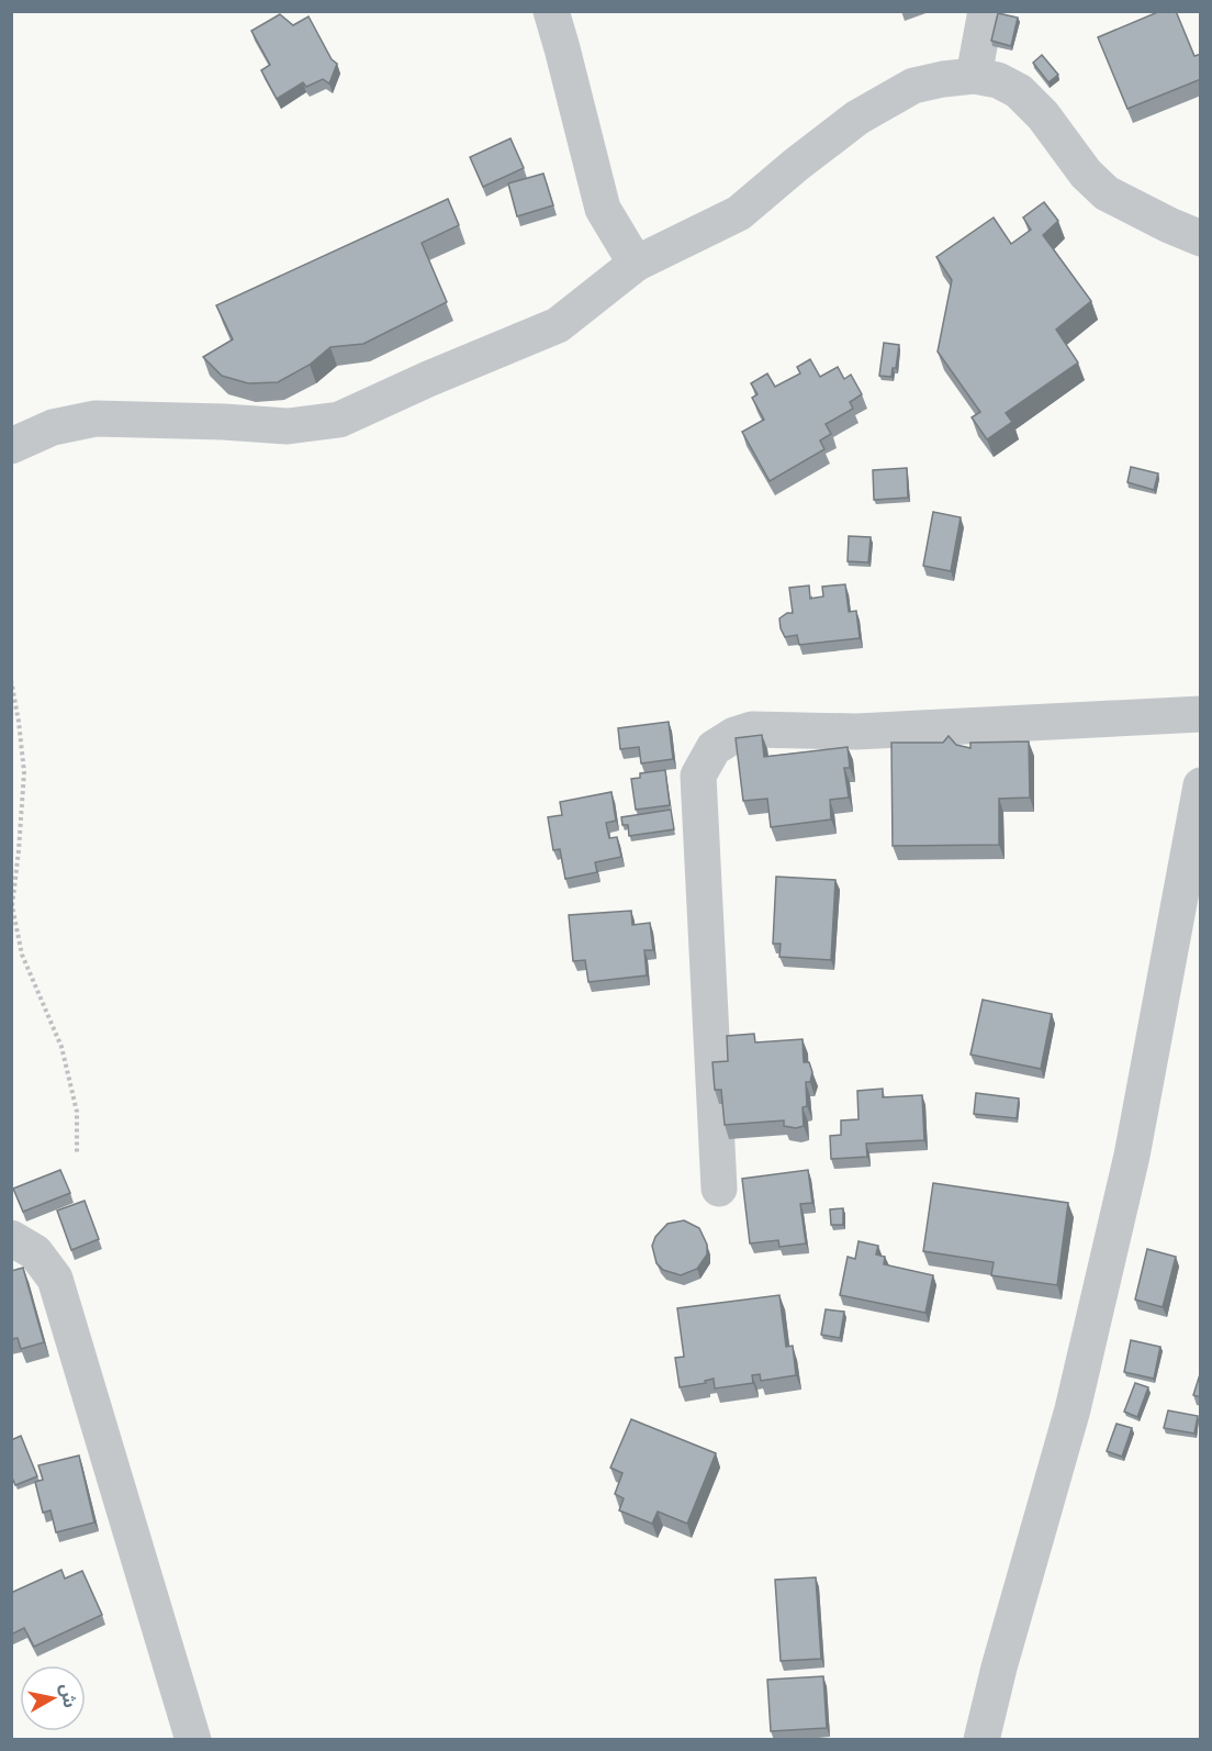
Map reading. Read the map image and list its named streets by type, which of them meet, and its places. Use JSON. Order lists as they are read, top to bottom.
{
  "north": "right"
}
